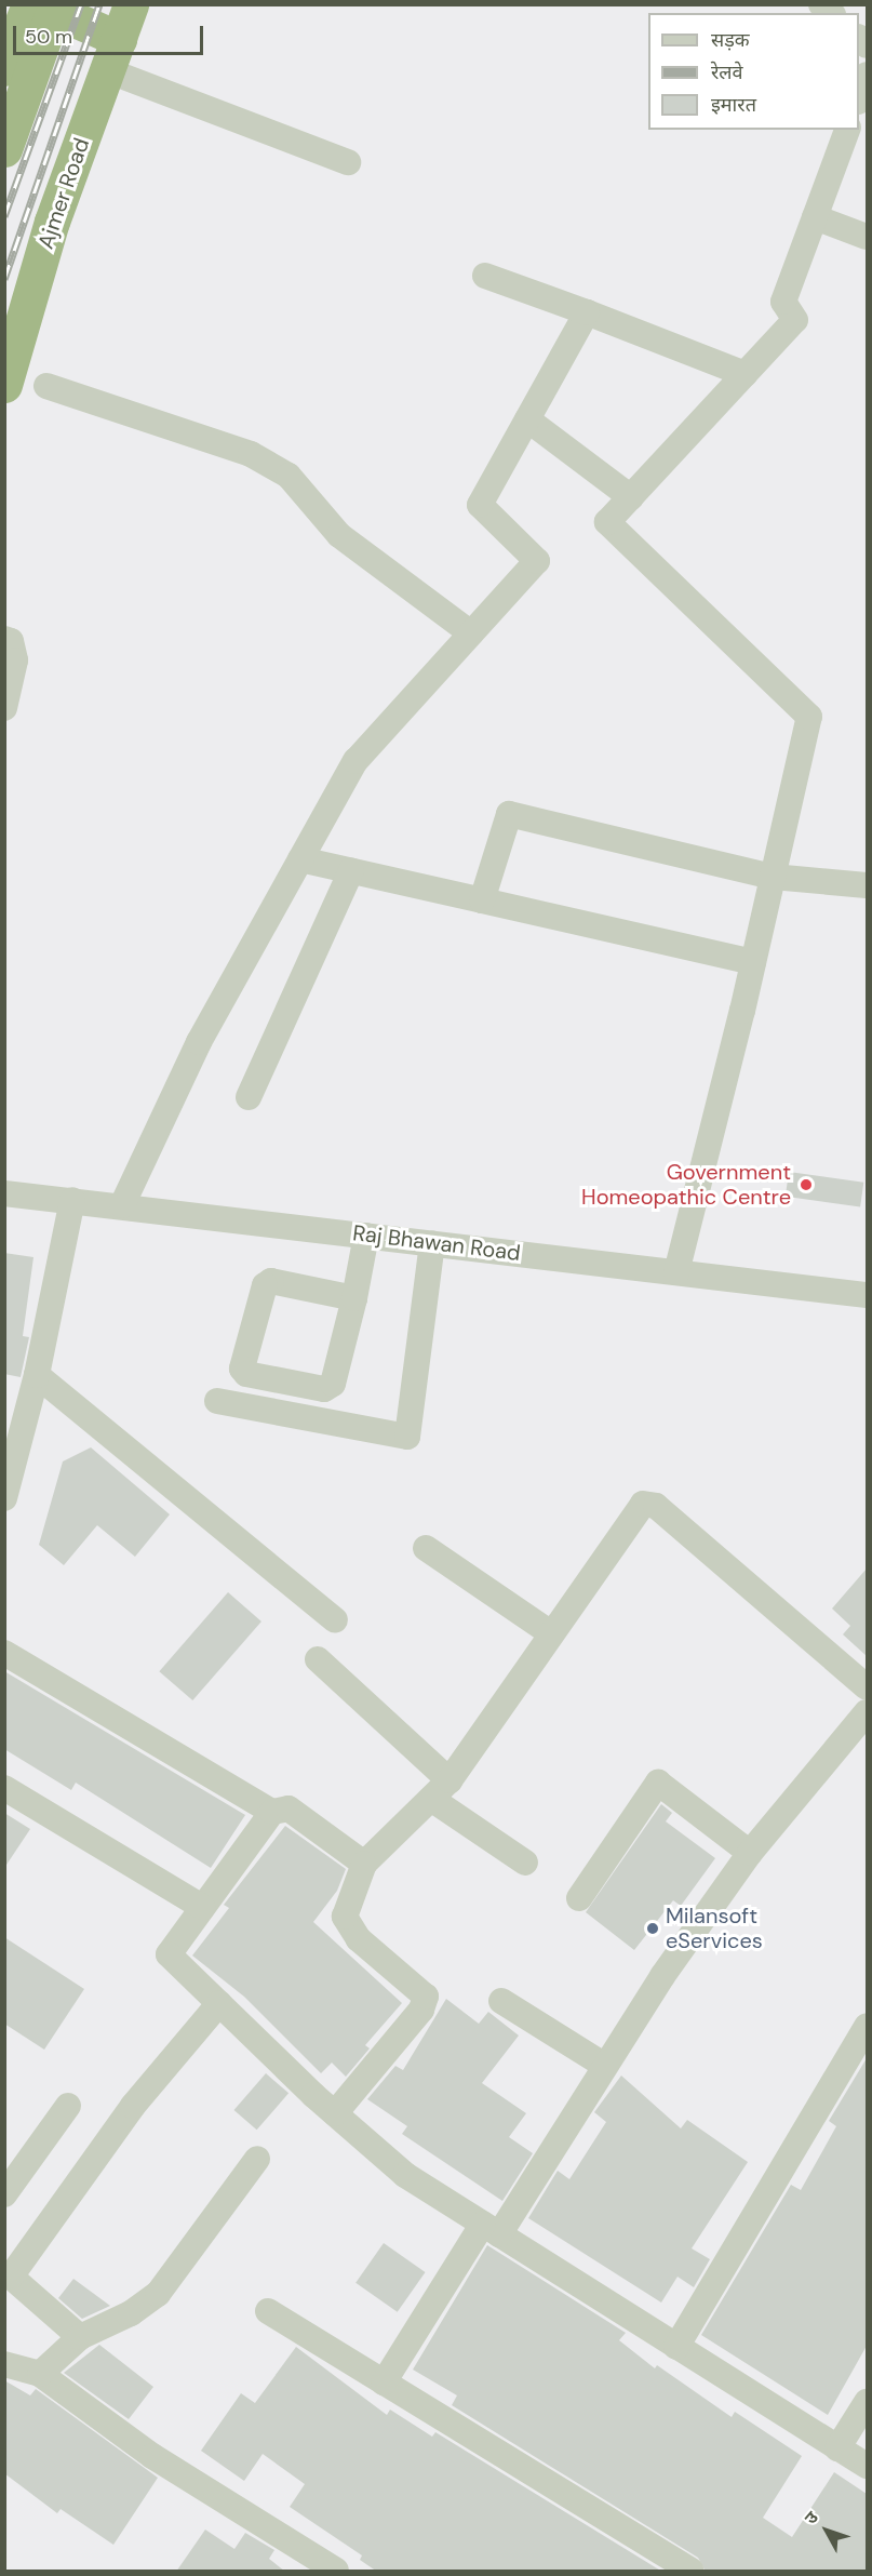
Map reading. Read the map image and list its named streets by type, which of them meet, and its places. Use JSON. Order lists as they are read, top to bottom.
{
  "streets": {
    "highway": ["Ajmer Road"],
    "street": ["Raj Bhawan Road"]
  },
  "places": ["Government Homeopathic Centre", "Milansoft eServices"],
  "legend": ["सड़क", "रेलवे", "इमारत"],
  "scale_bar": "50 m",
  "north": "top left"
}
